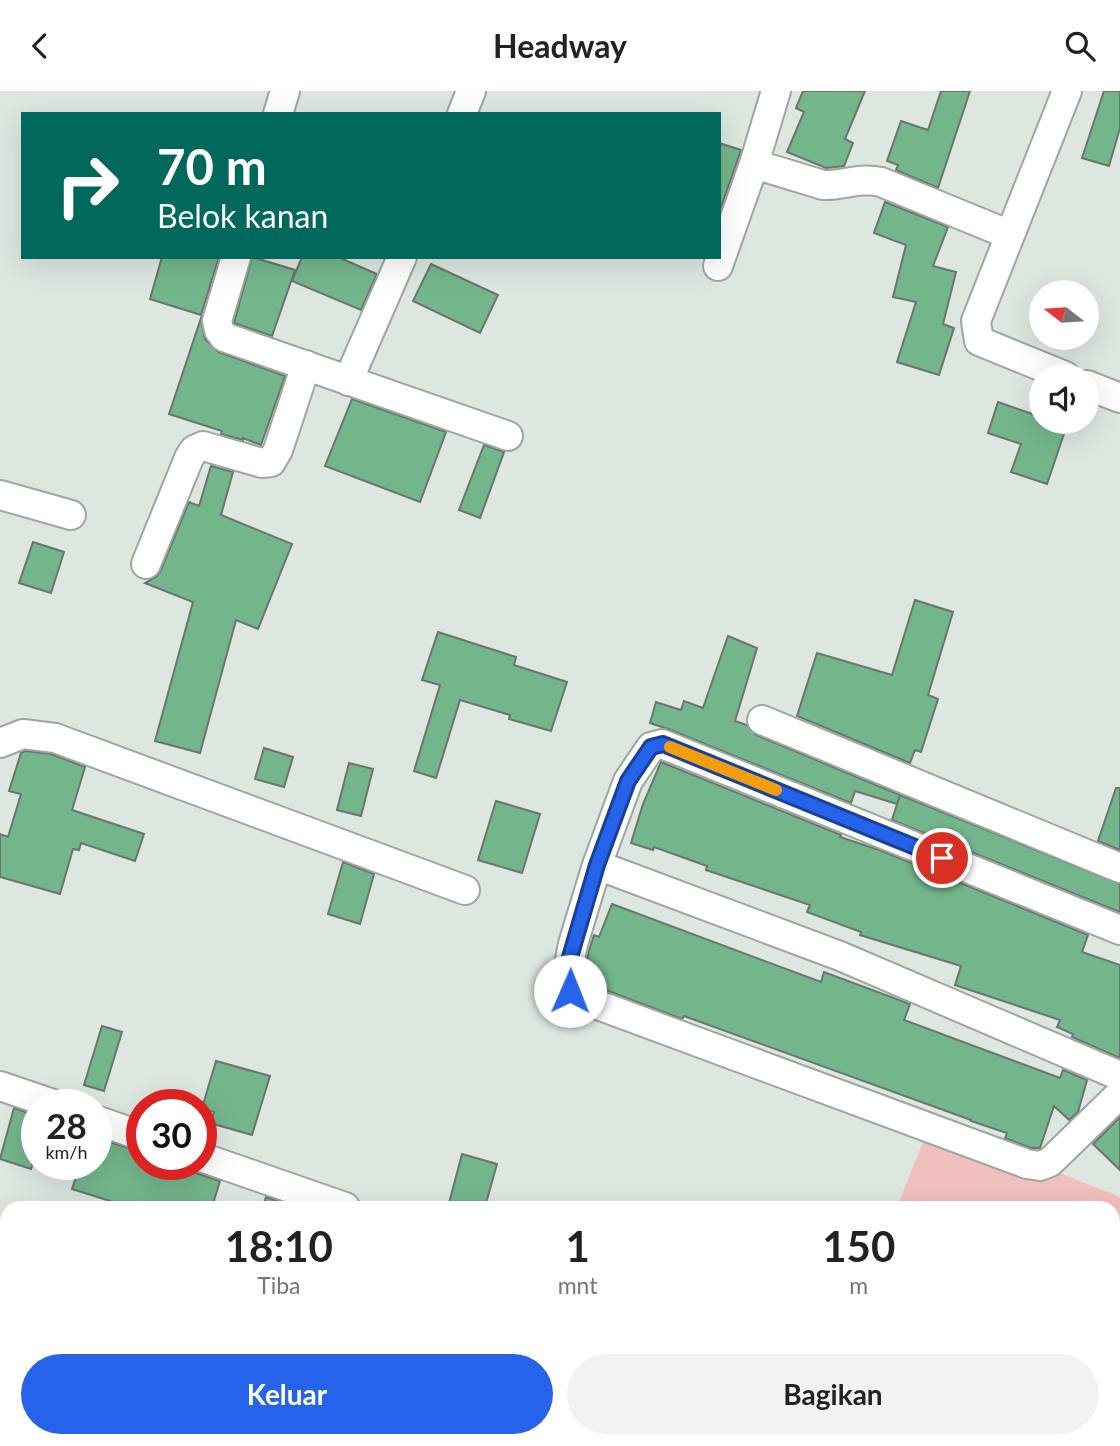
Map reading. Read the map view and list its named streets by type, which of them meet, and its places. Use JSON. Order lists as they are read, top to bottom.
{
  "north": "left",
  "page": {
    "header": "Headway",
    "turn": ["70 m", "Belok kanan"],
    "speed": "28 km/h",
    "limit": "30",
    "eta": [
      "18:10",
      "Tiba",
      "1",
      "mnt",
      "150",
      "m"
    ],
    "buttons": ["Keluar", "Bagikan"]
  }
}
